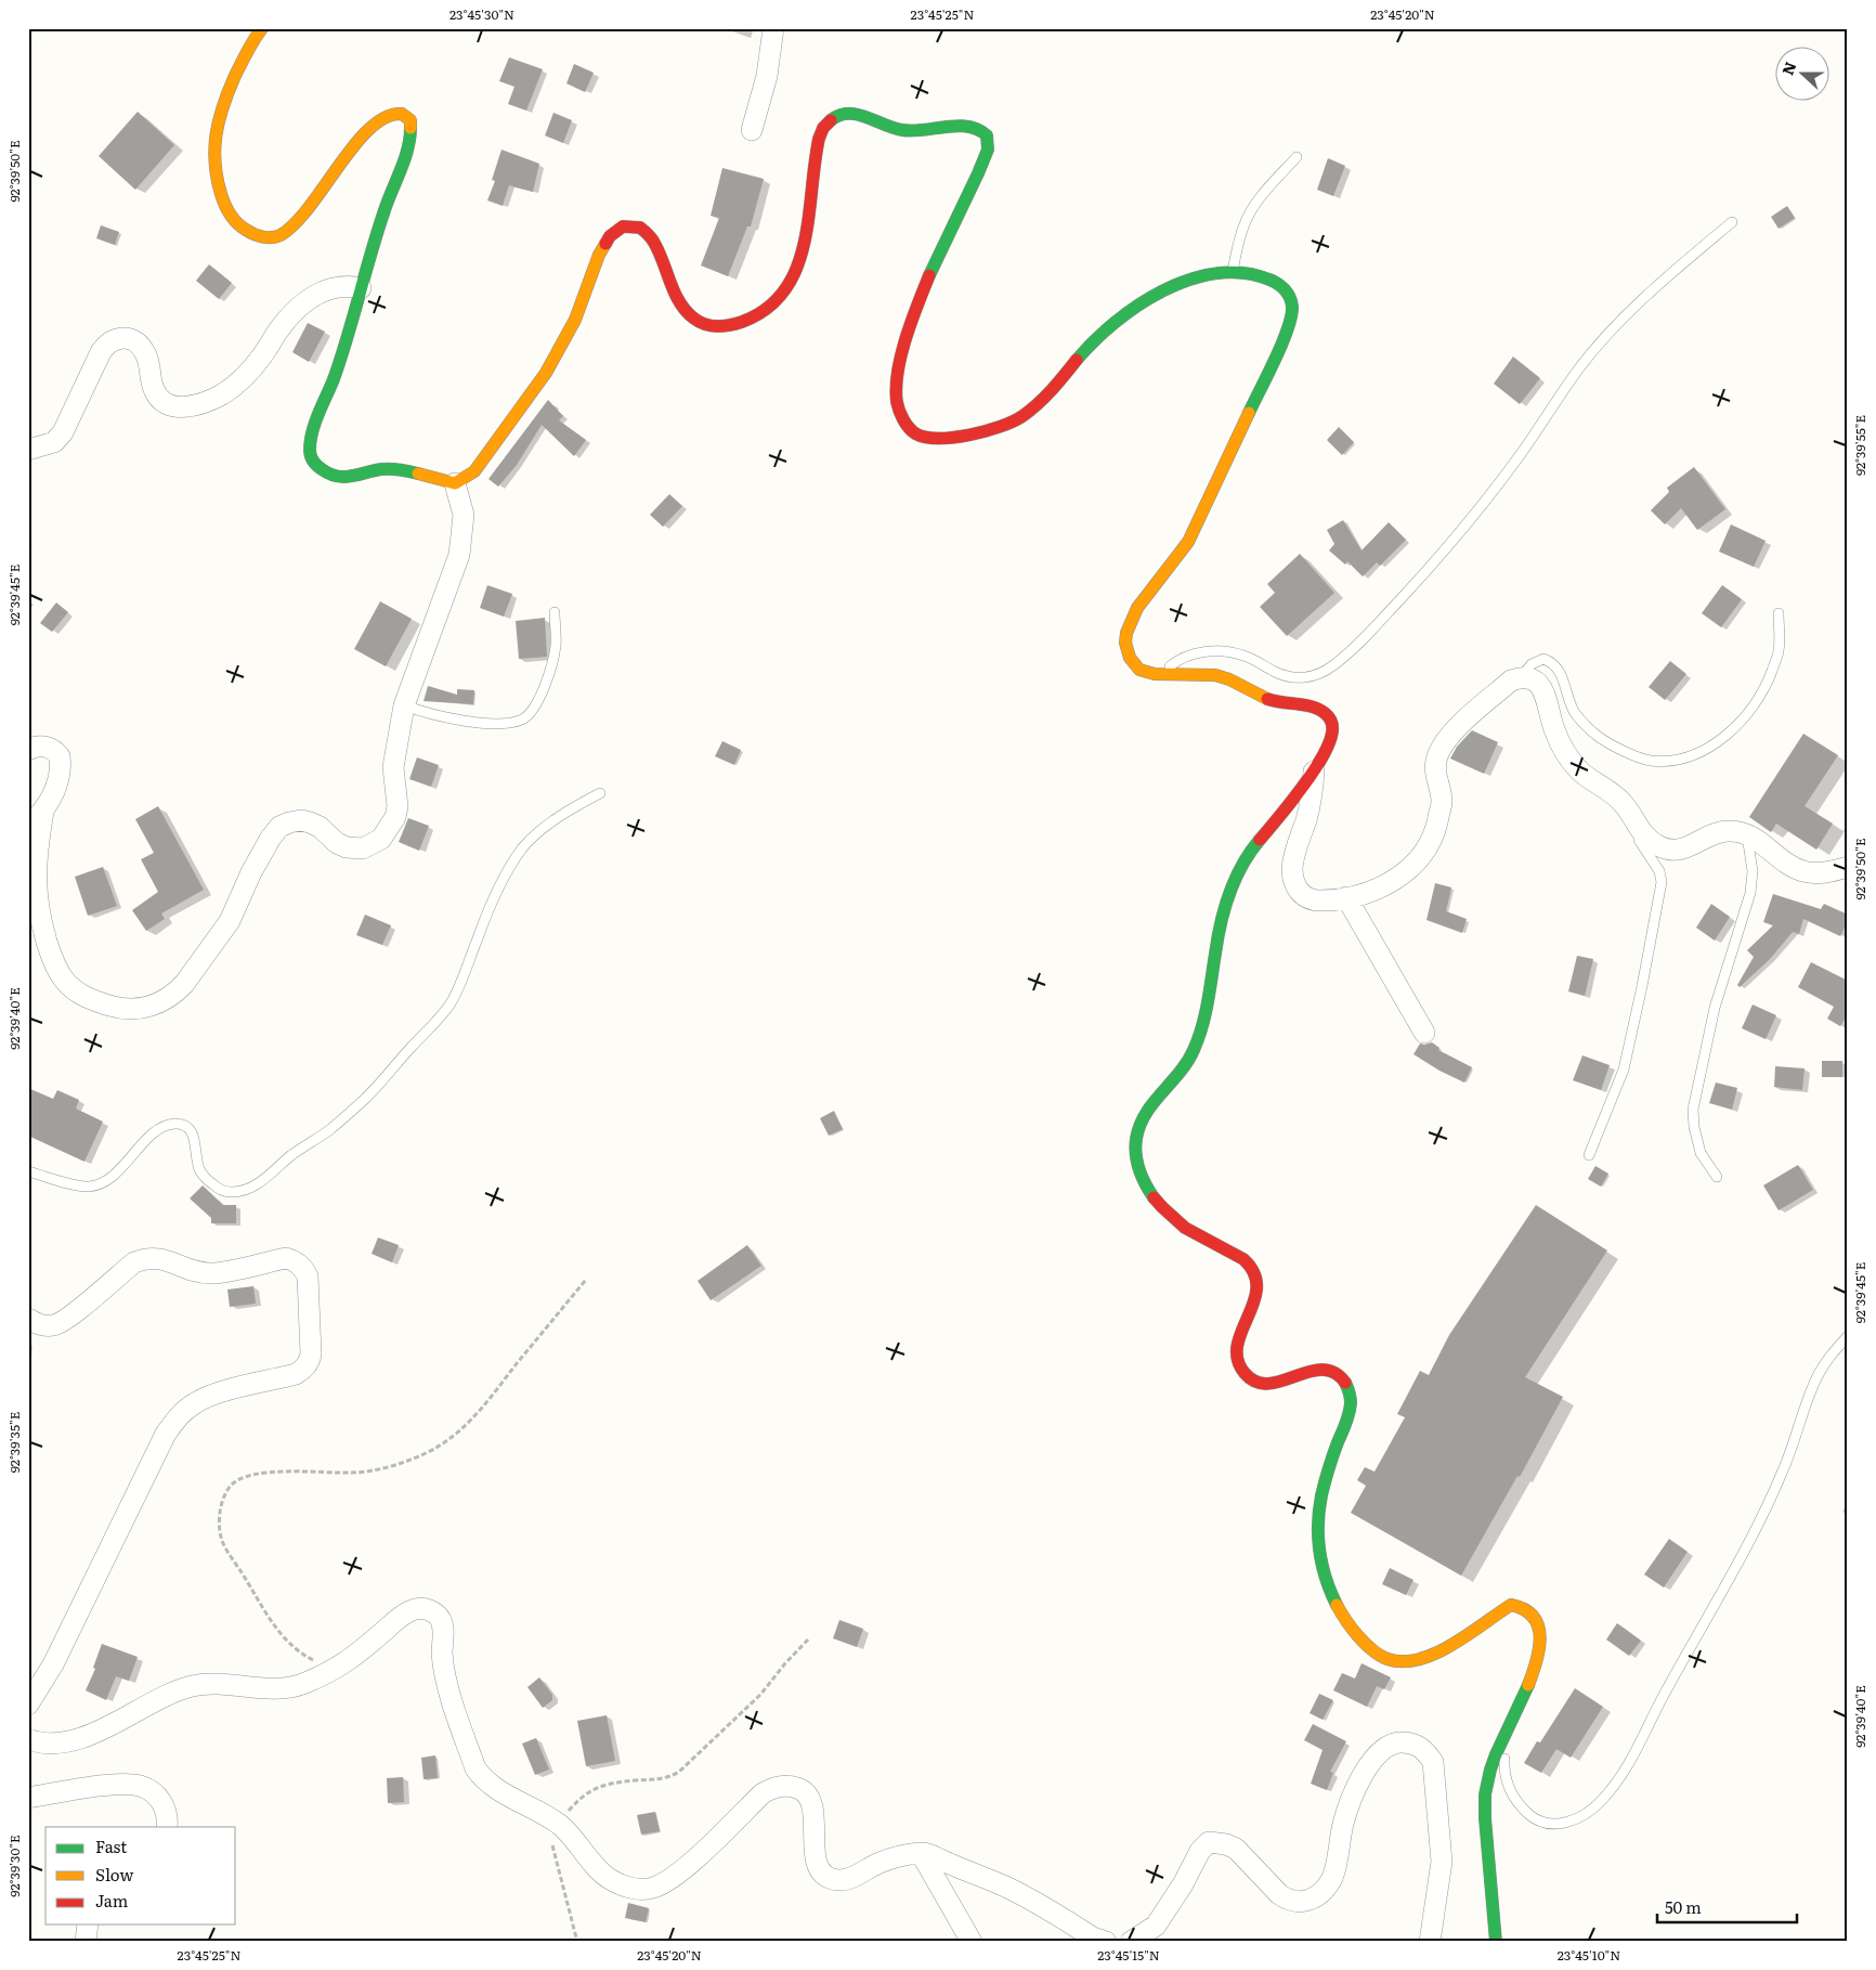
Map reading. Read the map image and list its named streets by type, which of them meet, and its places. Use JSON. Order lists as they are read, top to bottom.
{
  "legend": ["Fast", "Slow", "Jam"],
  "scale_bar": "50 m",
  "north": "left",
  "coordinates": [
    "23°45'30\"N",
    "23°45'25\"N",
    "23°45'20\"N",
    "92°39'50\"E",
    "92°39'55\"E",
    "92°39'45\"E",
    "92°39'40\"E",
    "92°39'35\"E",
    "92°39'30\"E",
    "23°45'15\"N",
    "23°45'10\"N"
  ]
}
